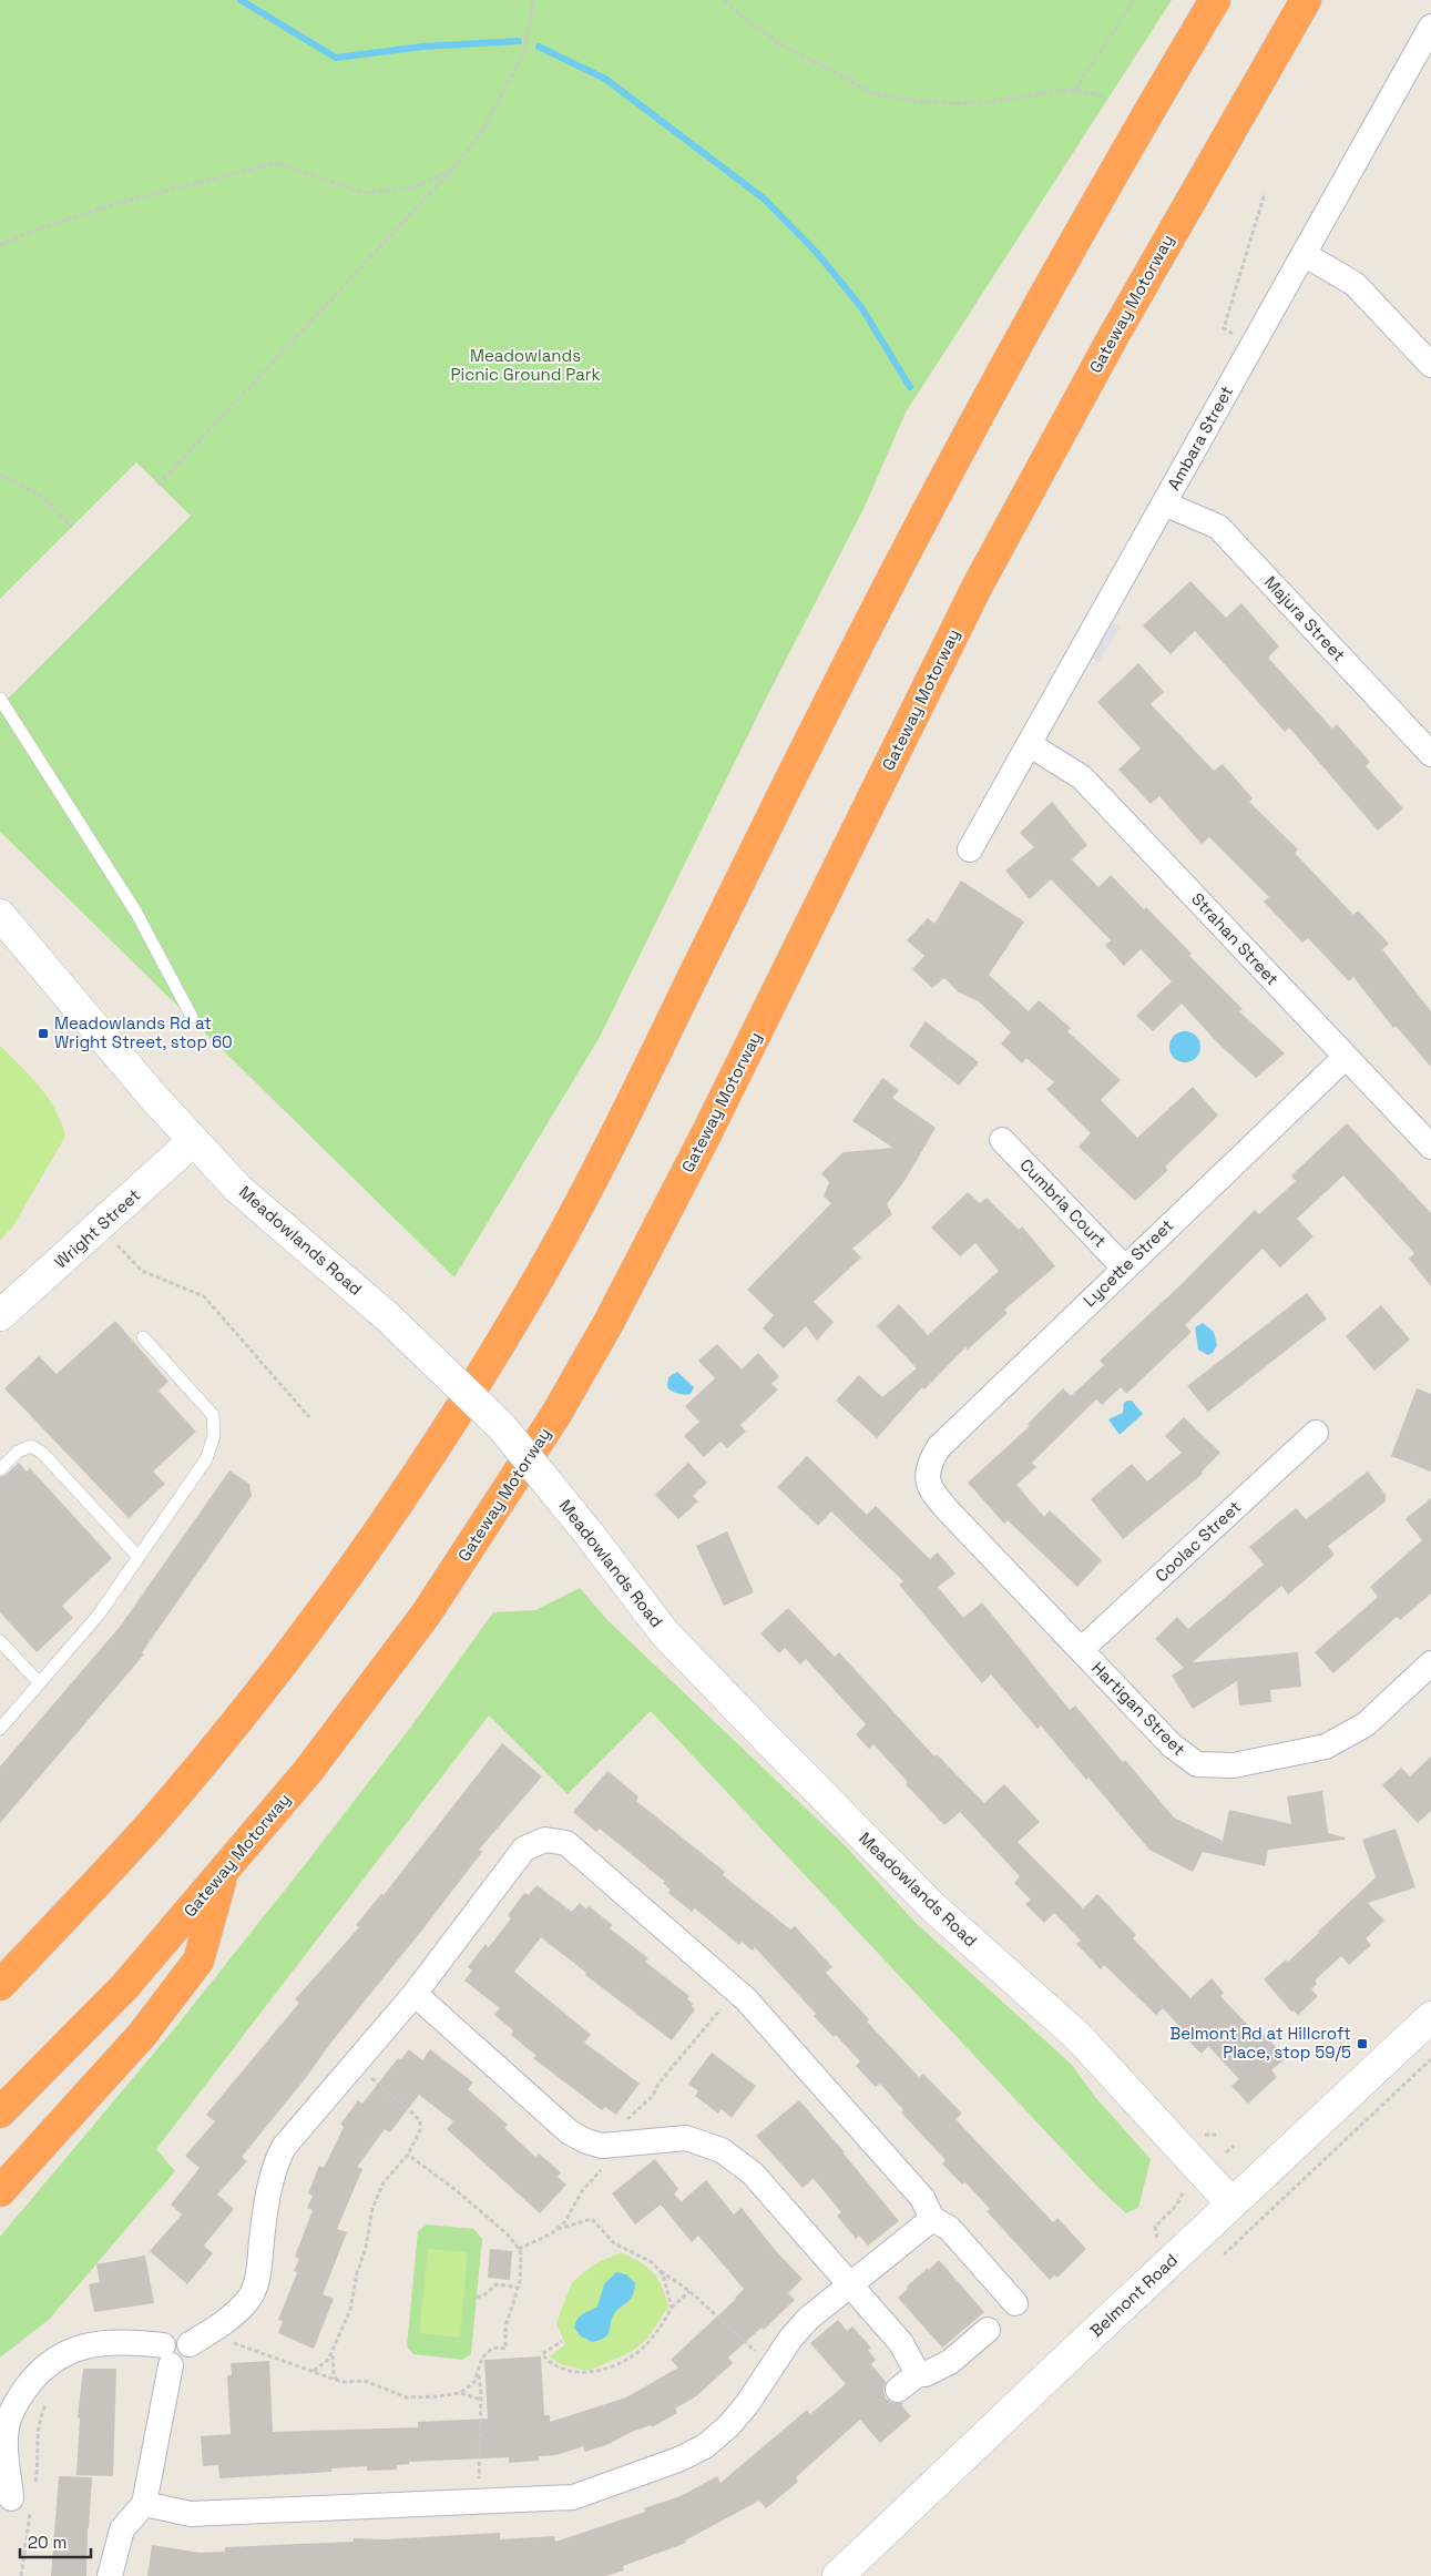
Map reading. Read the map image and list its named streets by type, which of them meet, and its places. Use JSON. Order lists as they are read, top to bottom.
{
  "streets": {
    "highway": ["Gateway Motorway"],
    "main road": ["Wright Street", "Meadowlands Road", "Belmont Road"],
    "street": [
      "Ambara Street",
      "Majura Street",
      "Strahan Street",
      "Cumbria Court",
      "Lycette Street",
      "Coolac Street",
      "Hartigan Street"
    ]
  },
  "crossings": [
    ["Ambara Street", "Majura Street"],
    ["Ambara Street", "Strahan Street"],
    ["Strahan Street", "Lycette Street"],
    ["Cumbria Court", "Lycette Street"],
    ["Wright Street", "Meadowlands Road"],
    ["Meadowlands Road", "Belmont Road"],
    ["Lycette Street", "Hartigan Street"],
    ["Coolac Street", "Hartigan Street"]
  ],
  "parks": ["Meadowlands Picnic Ground Park"],
  "places": {
    "transit": ["Meadowlands Rd at Wright Street, stop 60", "Belmont Rd at Hillcroft Place, stop 59/5"]
  },
  "scale_bar": "20 m"
}
